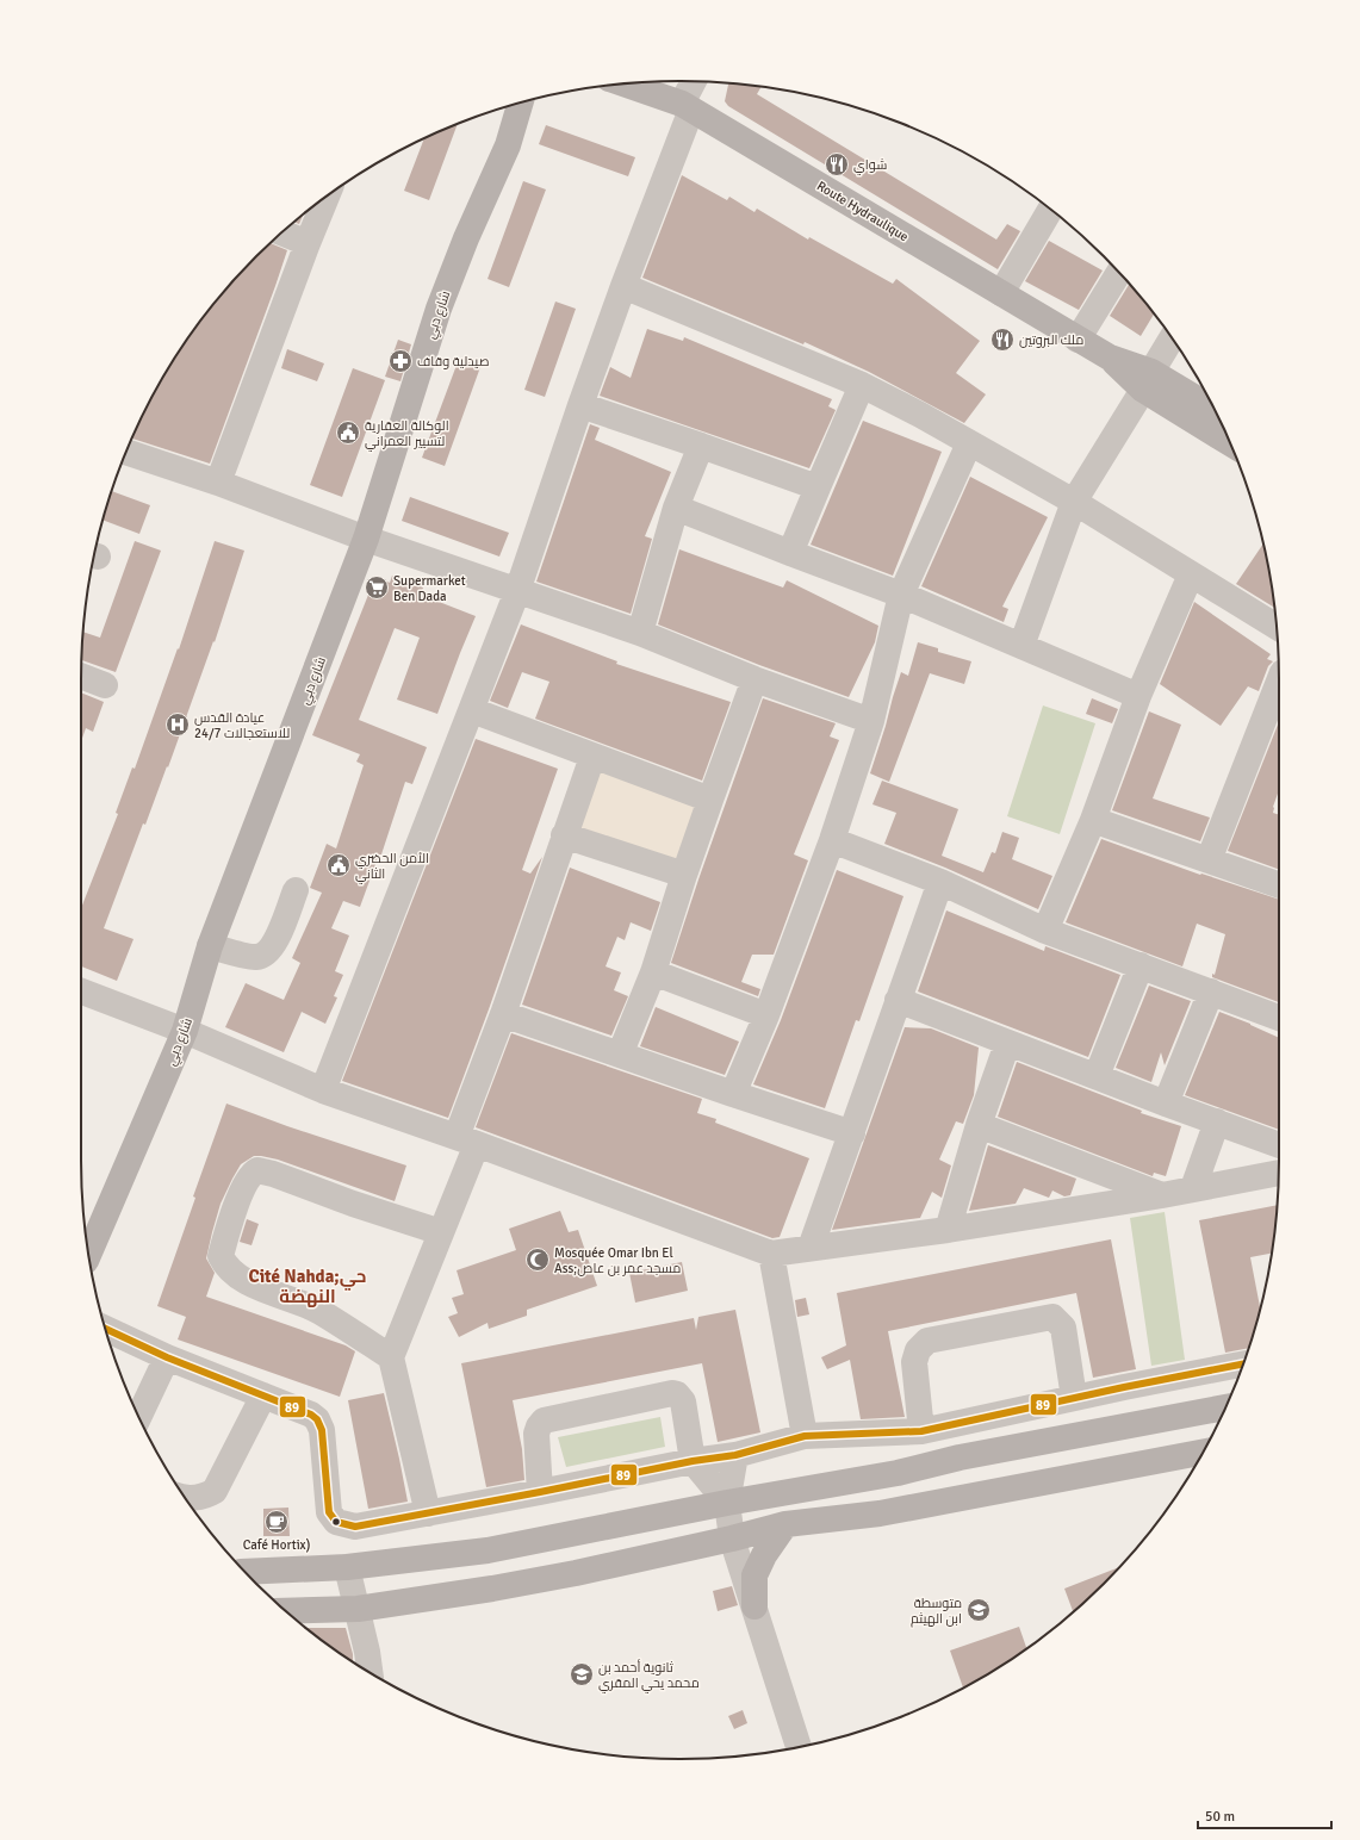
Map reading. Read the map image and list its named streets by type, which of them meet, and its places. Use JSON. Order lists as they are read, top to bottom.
{
  "streets": {
    "main road": ["Route Hydraulique", "شارع دبي"]
  },
  "districts": ["Cité Nahda;حي النهضة"],
  "places": {
    "restaurant": ["شواي", "ملك البروتين"],
    "pharmacy": ["صيدلية وقاف"],
    "public building": ["الوكالة العقارية لتسيير العمراني", "الأمن الحضري الثاني"],
    "supermarket": ["Supermarket Ben Dada"],
    "hospital": ["عيادة القدس للاستعجالات 24/7"],
    "mosque": ["Mosquée Omar Ibn El Ass;مسجد عمر بن عاص"],
    "cafe": ["Café Hortix)"],
    "school or university": ["متوسطة ابن الهيثم", "ثانوية أحمد بن محمد يحي المقري"]
  },
  "lines": ["transit line 89"],
  "scale_bar": "50 m"
}
